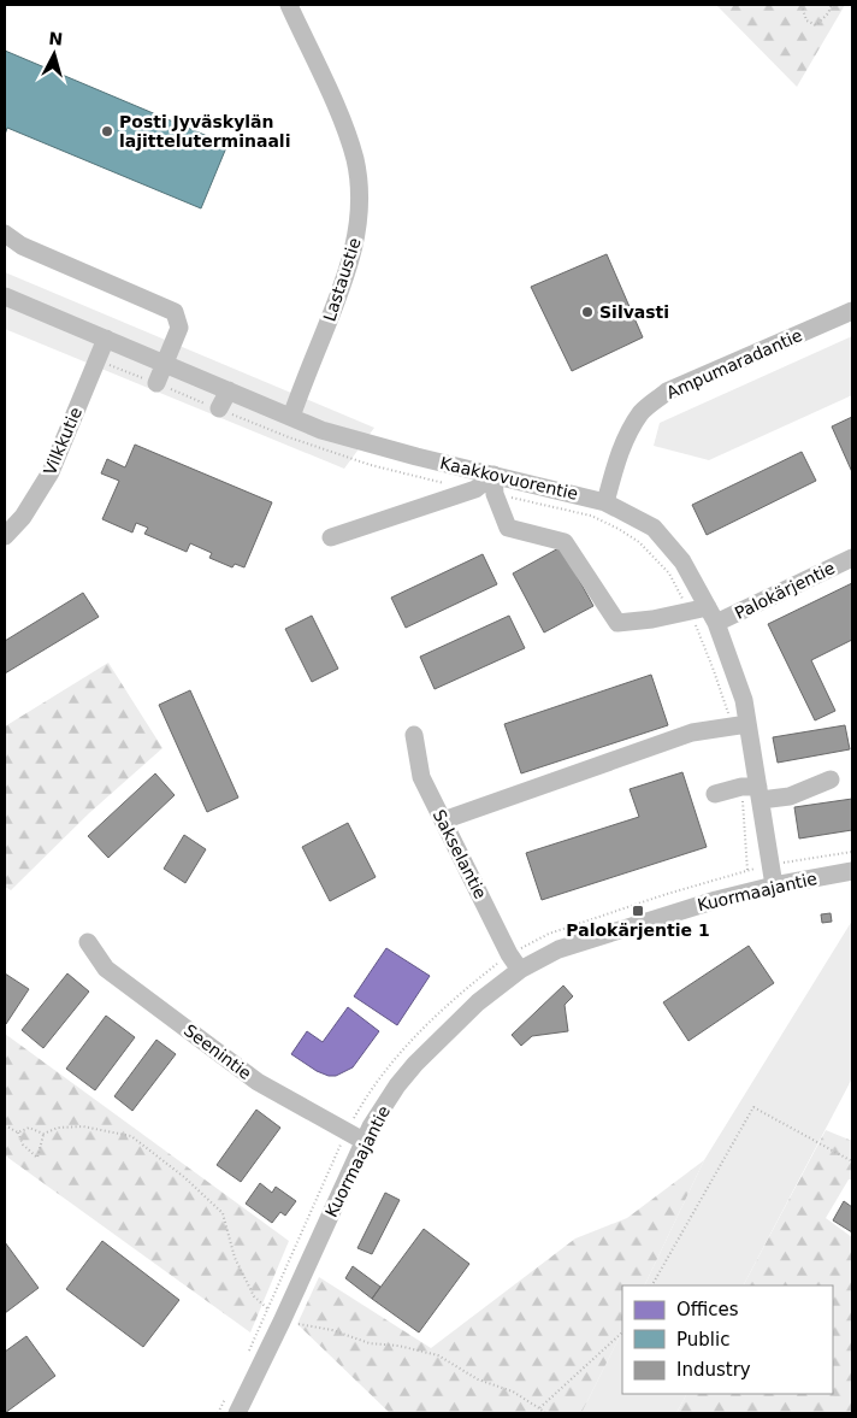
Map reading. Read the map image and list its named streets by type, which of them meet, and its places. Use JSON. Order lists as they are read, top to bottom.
{
  "streets": {
    "street": [
      "Lastaustie",
      "Ampumaradantie",
      "Vilkkutie",
      "Kaakkovuorentie",
      "Palokärjentie",
      "Sakselantie",
      "Kuormaajantie",
      "Seenintie"
    ]
  },
  "crossings": [
    ["Lastaustie", "Kaakkovuorentie"],
    ["Ampumaradantie", "Kaakkovuorentie"],
    ["Vilkkutie", "Kaakkovuorentie"],
    ["Kaakkovuorentie", "Palokärjentie"],
    ["Kaakkovuorentie", "Kuormaajantie"],
    ["Sakselantie", "Kuormaajantie"],
    ["Kuormaajantie", "Seenintie"]
  ],
  "places": {
    "other": ["Posti Jyväskylän lajitteluterminaali", "Silvasti"],
    "transit": ["Palokärjentie 1"]
  },
  "legend": ["Offices", "Public", "Industry"],
  "north": "top"
}
